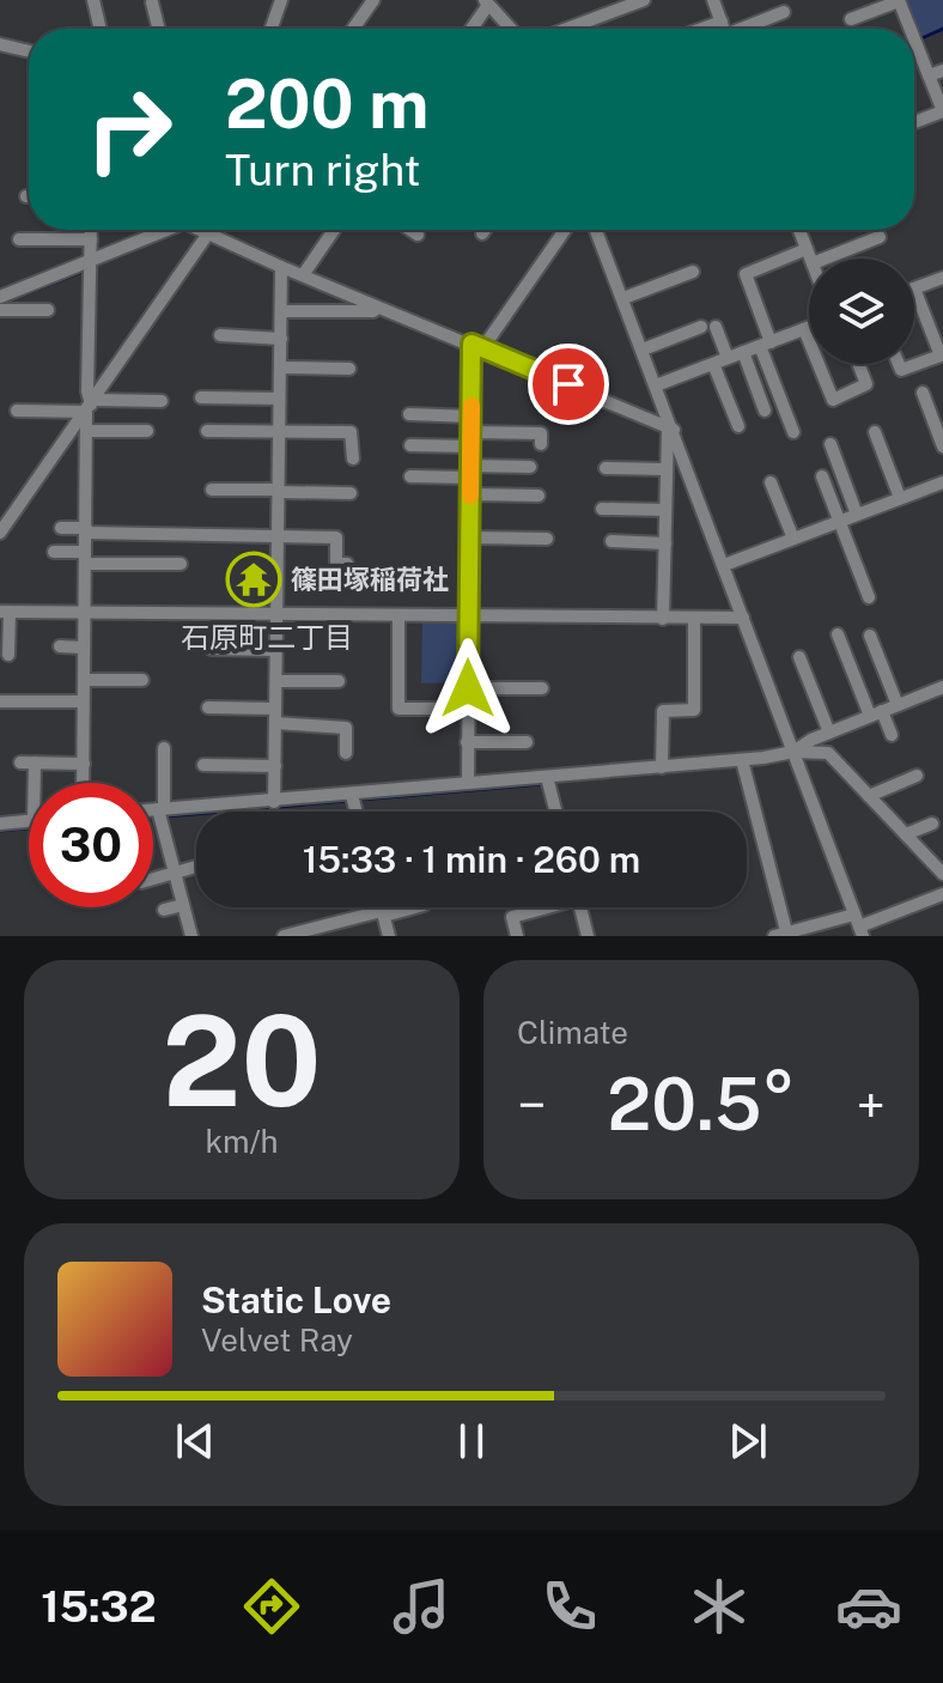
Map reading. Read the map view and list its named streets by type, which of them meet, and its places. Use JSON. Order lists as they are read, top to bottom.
{
  "districts": ["石原町二丁目"],
  "places": {
    "temple": ["篠田塚稲荷社"]
  },
  "page": {
    "turn": ["200 m", "Turn right"],
    "limit": "30",
    "trip": "15:33 · 1 min · 260 m",
    "tile": [
      ["20", "km/h"],
      "Climate"
    ],
    "heat": ["−", "20.5°", "+"],
    "song": ["Static Love", "Velvet Ray"],
    "tabs": "15:32"
  }
}
